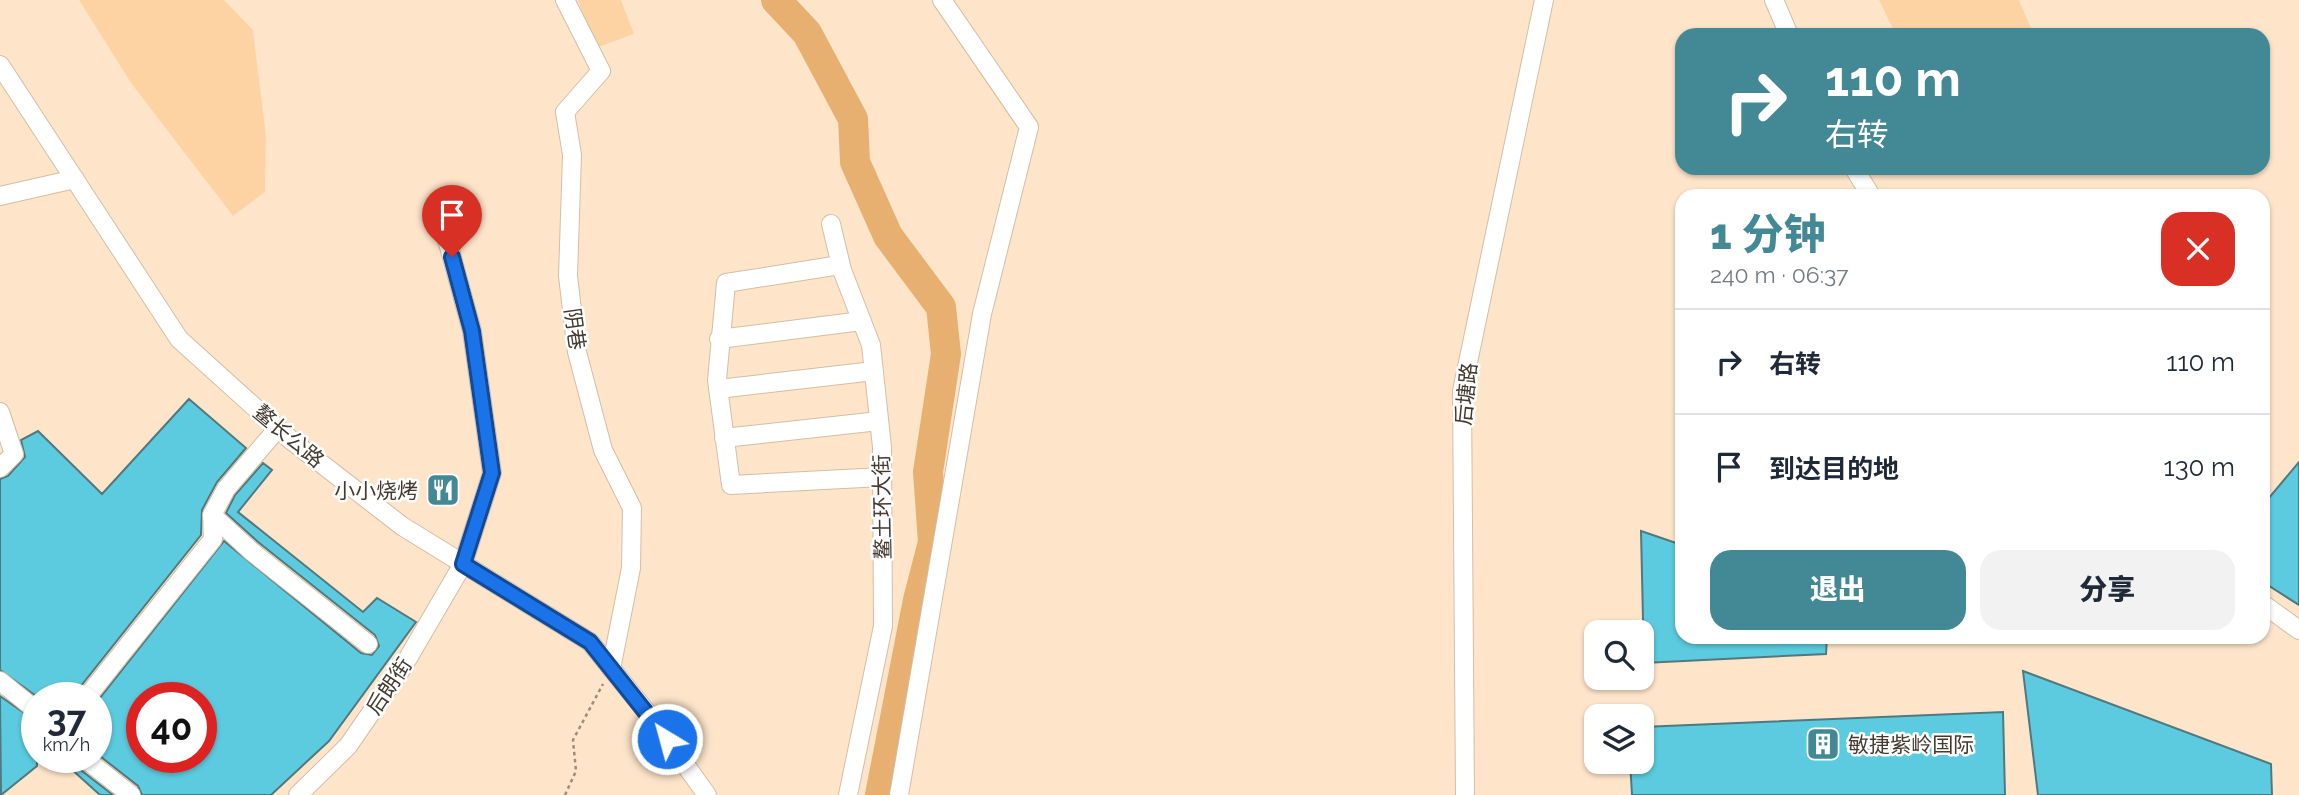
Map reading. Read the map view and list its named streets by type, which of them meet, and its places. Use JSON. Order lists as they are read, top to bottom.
{
  "streets": {
    "street": [
      "阴巷",
      "后塘路",
      "鳌长公路",
      "鳌土环大街",
      "后朗街"
    ]
  },
  "crossings": [
    ["阴巷", "鳌长公路"],
    ["鳌长公路", "后朗街"]
  ],
  "places": {
    "restaurant": ["小小烧烤"],
    "building": ["敏捷紫岭国际"]
  },
  "page": {
    "turn": ["110 m", "右转"],
    "heading": ["1 分钟", "240 m · 06:37"],
    "list": [
      {
        "name": "右转",
        "value": "110 m"
      },
      {
        "name": "到达目的地",
        "value": "130 m"
      }
    ],
    "buttons": ["退出", "分享"],
    "speed": "37 km/h",
    "limit": "40"
  }
}
